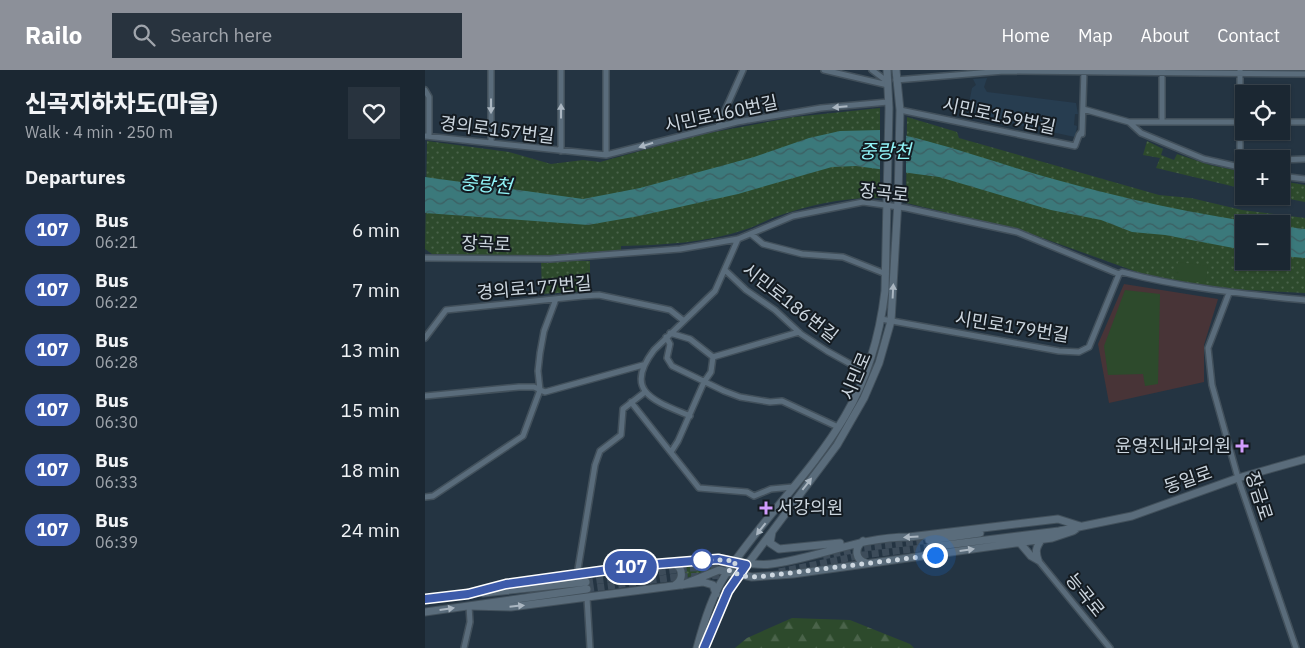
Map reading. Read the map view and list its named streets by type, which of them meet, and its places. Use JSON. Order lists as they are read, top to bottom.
{
  "streets": {
    "street": [
      "시민로160번길",
      "시민로159번길",
      "경의로157번길",
      "장곡로",
      "경의로177번길",
      "시민로186번길",
      "시민로179번길",
      "시민로",
      "동일로",
      "장금로",
      "능곡로"
    ]
  },
  "crossings": [
    ["시민로160번길", "경의로157번길"],
    ["시민로160번길", "시민로"],
    ["시민로159번길", "시민로"],
    ["장곡로", "시민로179번길"],
    ["장곡로", "시민로"],
    ["장곡로", "장금로"],
    ["시민로186번길", "시민로"],
    ["시민로179번길", "시민로"],
    ["동일로", "장금로"]
  ],
  "one_way": ["시민로160번길"],
  "water": ["중랑천"],
  "places": {
    "health": ["윤영진내과의원", "서강의원"]
  },
  "lines": ["bus line 107"],
  "page": {
    "header": "Railo",
    "search": "Search here",
    "nav": [
      "Home",
      "Map",
      "About",
      "Contact"
    ],
    "heading": [
      ["신곡지하차도(마을)", "Walk · 4 min · 250 m"],
      "Departures"
    ],
    "on_map": "107",
    "map_buttons": ["+", "−"],
    "list": [
      {
        "mark": "107",
        "name": "Bus",
        "note": "06:21",
        "value": "6 min"
      },
      {
        "mark": "107",
        "name": "Bus",
        "note": "06:22",
        "value": "7 min"
      },
      {
        "mark": "107",
        "name": "Bus",
        "note": "06:28",
        "value": "13 min"
      },
      {
        "mark": "107",
        "name": "Bus",
        "note": "06:30",
        "value": "15 min"
      },
      {
        "mark": "107",
        "name": "Bus",
        "note": "06:33",
        "value": "18 min"
      },
      {
        "mark": "107",
        "name": "Bus",
        "note": "06:39",
        "value": "24 min"
      }
    ]
  }
}
